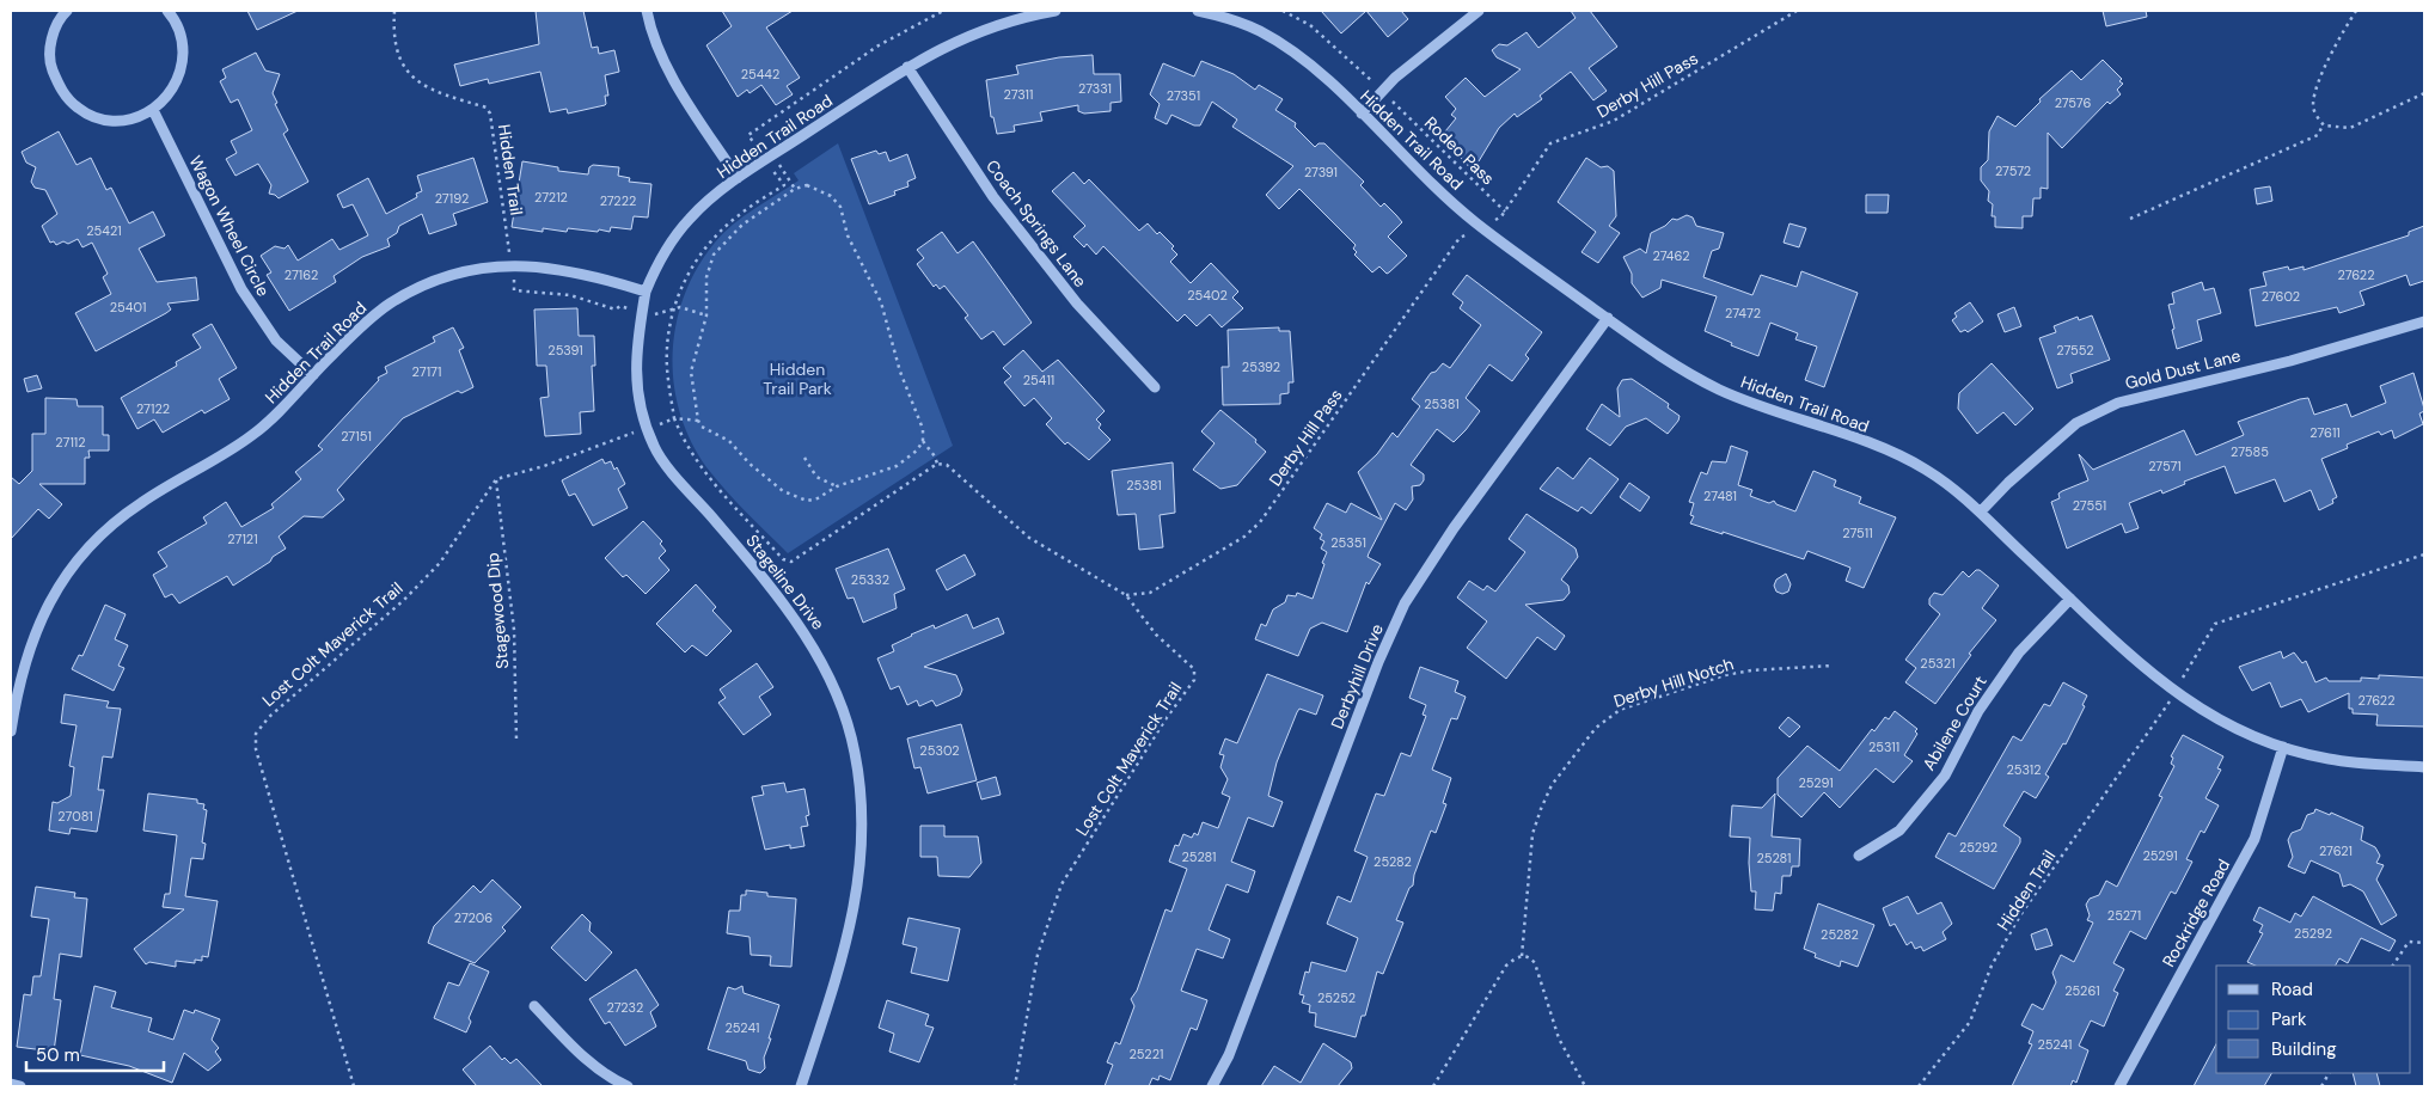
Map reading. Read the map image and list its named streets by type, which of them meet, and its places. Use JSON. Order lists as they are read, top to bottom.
{
  "streets": {
    "street": [
      "Hidden Trail Road",
      "Coach Springs Lane",
      "Wagon Wheel Circle",
      "Gold Dust Lane",
      "Stageline Drive",
      "Derbyhill Drive",
      "Abilene Court",
      "Rockridge Road"
    ],
    "path": [
      "Derby Hill Pass",
      "Rodeo Pass",
      "Hidden Trail",
      "Stagewood Dip",
      "Lost Colt Maverick Trail",
      "Derby Hill Notch"
    ]
  },
  "crossings": [
    ["Derby Hill Pass", "Rodeo Pass"],
    ["Derby Hill Pass", "Lost Colt Maverick Trail"],
    ["Hidden Trail Road", "Coach Springs Lane"],
    ["Hidden Trail Road", "Wagon Wheel Circle"],
    ["Hidden Trail Road", "Gold Dust Lane"],
    ["Hidden Trail Road", "Stageline Drive"],
    ["Hidden Trail Road", "Derbyhill Drive"],
    ["Hidden Trail Road", "Abilene Court"],
    ["Hidden Trail Road", "Rockridge Road"],
    ["Stagewood Dip", "Lost Colt Maverick Trail"]
  ],
  "parks": ["Hidden Trail Park"],
  "house_numbers": [
    "25442",
    "27331",
    "27311",
    "27351",
    "27576",
    "27572",
    "27391",
    "27212",
    "27192",
    "27222",
    "25421",
    "27462",
    "27162",
    "27622",
    "25402",
    "27602",
    "25401",
    "27472",
    "25391",
    "27552",
    "25392",
    "27171",
    "25411",
    "25381",
    "27122",
    "27611",
    "27151",
    "27112",
    "27585",
    "27571",
    "25381",
    "27481",
    "27551",
    "27511",
    "27121",
    "25351",
    "25332",
    "25321",
    "27622",
    "25311",
    "25302",
    "25312",
    "25291",
    "27081",
    "25292",
    "27621",
    "25291",
    "25281",
    "25281",
    "25282",
    "25271",
    "27206",
    "25292",
    "25282",
    "25261",
    "25252",
    "27232",
    "25241",
    "25241",
    "25221"
  ],
  "legend": ["Road", "Park", "Building"],
  "scale_bar": "50 m"
}
